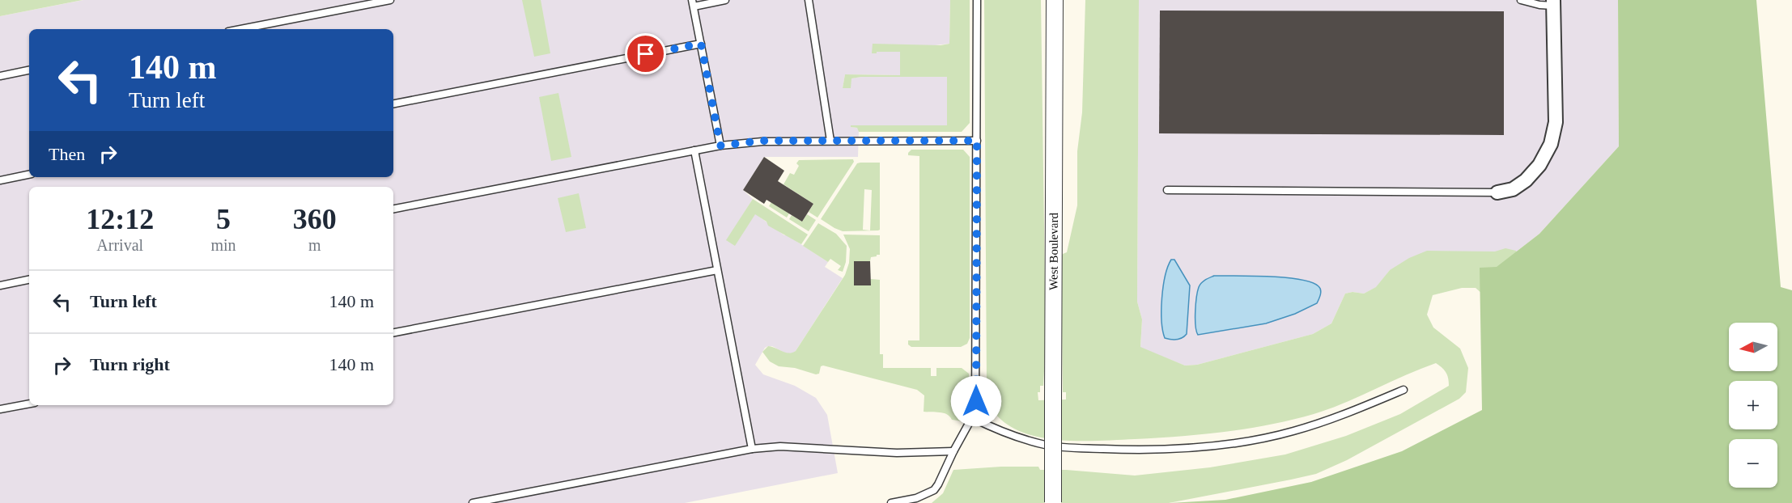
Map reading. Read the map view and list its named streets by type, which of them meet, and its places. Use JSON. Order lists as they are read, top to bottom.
{
  "streets": {
    "street": ["West Boulevard"]
  },
  "north": "left",
  "page": {
    "turn": ["140 m", "Turn left"],
    "then": "Then",
    "eta": [
      "12:12",
      "Arrival",
      "5",
      "min",
      "360",
      "m"
    ],
    "list": [
      {
        "name": "Turn left",
        "value": "140 m"
      },
      {
        "name": "Turn right",
        "value": "140 m"
      }
    ],
    "map_buttons": ["+", "−"]
  }
}
